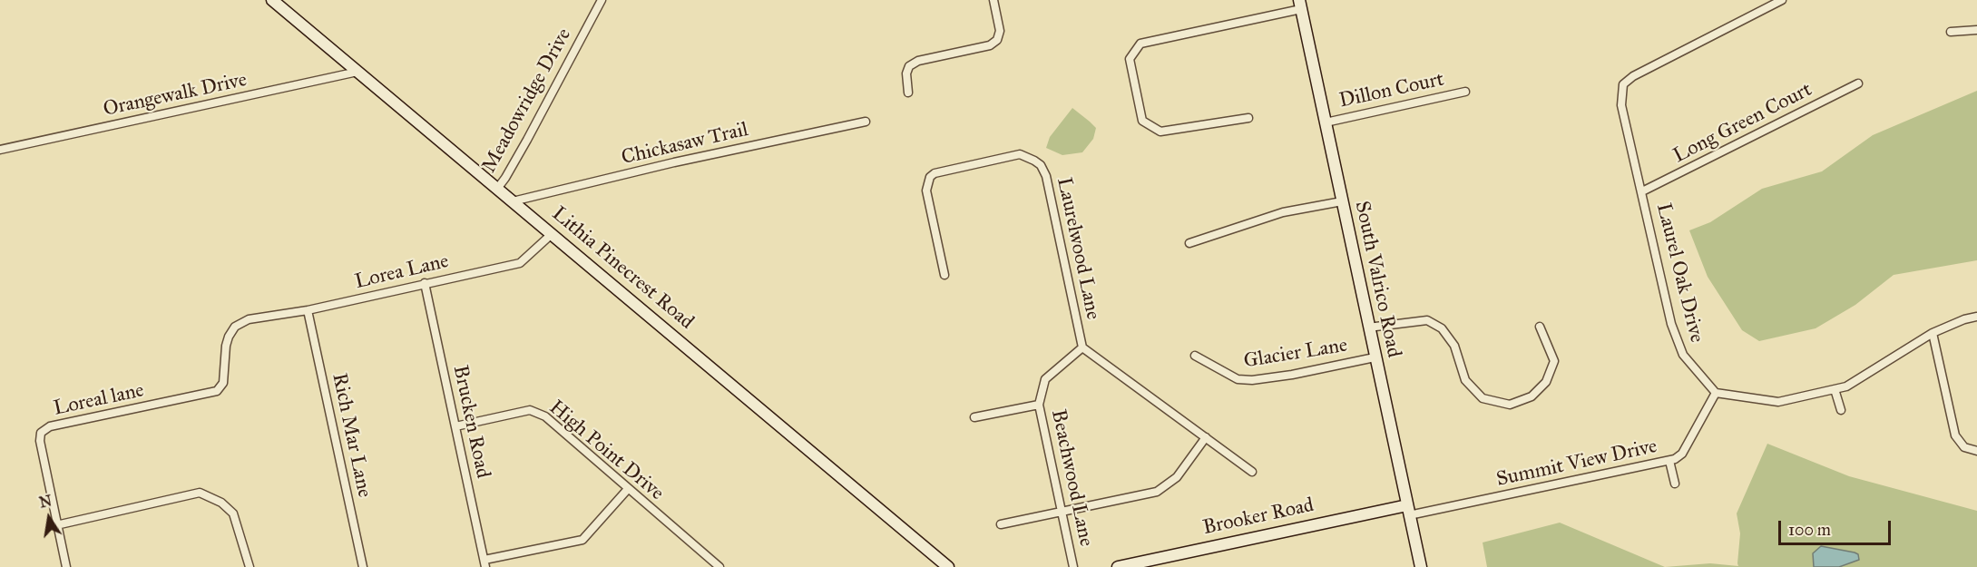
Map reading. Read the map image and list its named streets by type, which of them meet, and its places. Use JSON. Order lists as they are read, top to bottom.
{
  "streets": {
    "main road": ["Lithia Pinecrest Road", "South Valrico Road", "Brooker Road"],
    "street": [
      "Dillon Court",
      "Orangewalk Drive",
      "Meadowridge Drive",
      "Long Green Court",
      "Chickasaw Trail",
      "Laurelwood Lane",
      "Lorea Lane",
      "Laurel Oak Drive",
      "Glacier Lane",
      "Loreal lane",
      "Brucken Road",
      "Rich Mar Lane",
      "High Point Drive",
      "Summit View Drive",
      "Beachwood Lane"
    ]
  },
  "crossings": [
    ["Dillon Court", "South Valrico Road"],
    ["Orangewalk Drive", "Lithia Pinecrest Road"],
    ["Meadowridge Drive", "Lithia Pinecrest Road"],
    ["Long Green Court", "Laurel Oak Drive"],
    ["Chickasaw Trail", "Lithia Pinecrest Road"],
    ["Laurelwood Lane", "Beachwood Lane"],
    ["Lithia Pinecrest Road", "Lorea Lane"],
    ["Lorea Lane", "Loreal lane"],
    ["Lorea Lane", "Brucken Road"],
    ["Lorea Lane", "Rich Mar Lane"],
    ["Laurel Oak Drive", "Summit View Drive"],
    ["South Valrico Road", "Glacier Lane"],
    ["South Valrico Road", "Summit View Drive"],
    ["South Valrico Road", "Brooker Road"],
    ["Brucken Road", "High Point Drive"],
    ["Summit View Drive", "Brooker Road"]
  ],
  "scale_bar": "100 m",
  "north": "top"
}
